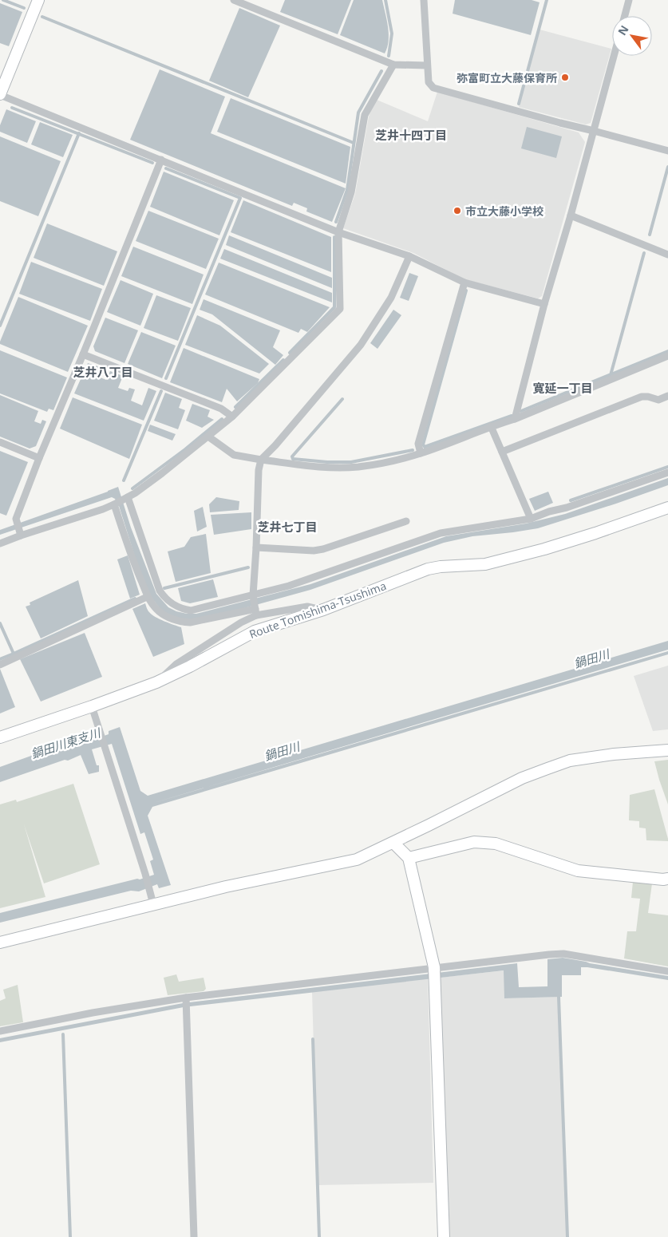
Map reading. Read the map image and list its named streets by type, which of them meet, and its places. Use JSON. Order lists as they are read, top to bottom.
{
  "streets": {
    "street": ["Route Tomishima-Tsushima"]
  },
  "districts": [
    "芝井十四丁目",
    "芝井八丁目",
    "寛延一丁目",
    "芝井七丁目"
  ],
  "water": ["鍋田川", "鍋田川東支川"],
  "places": ["弥富町立大藤保育所", "市立大藤小学校"],
  "north": "top left"
}
